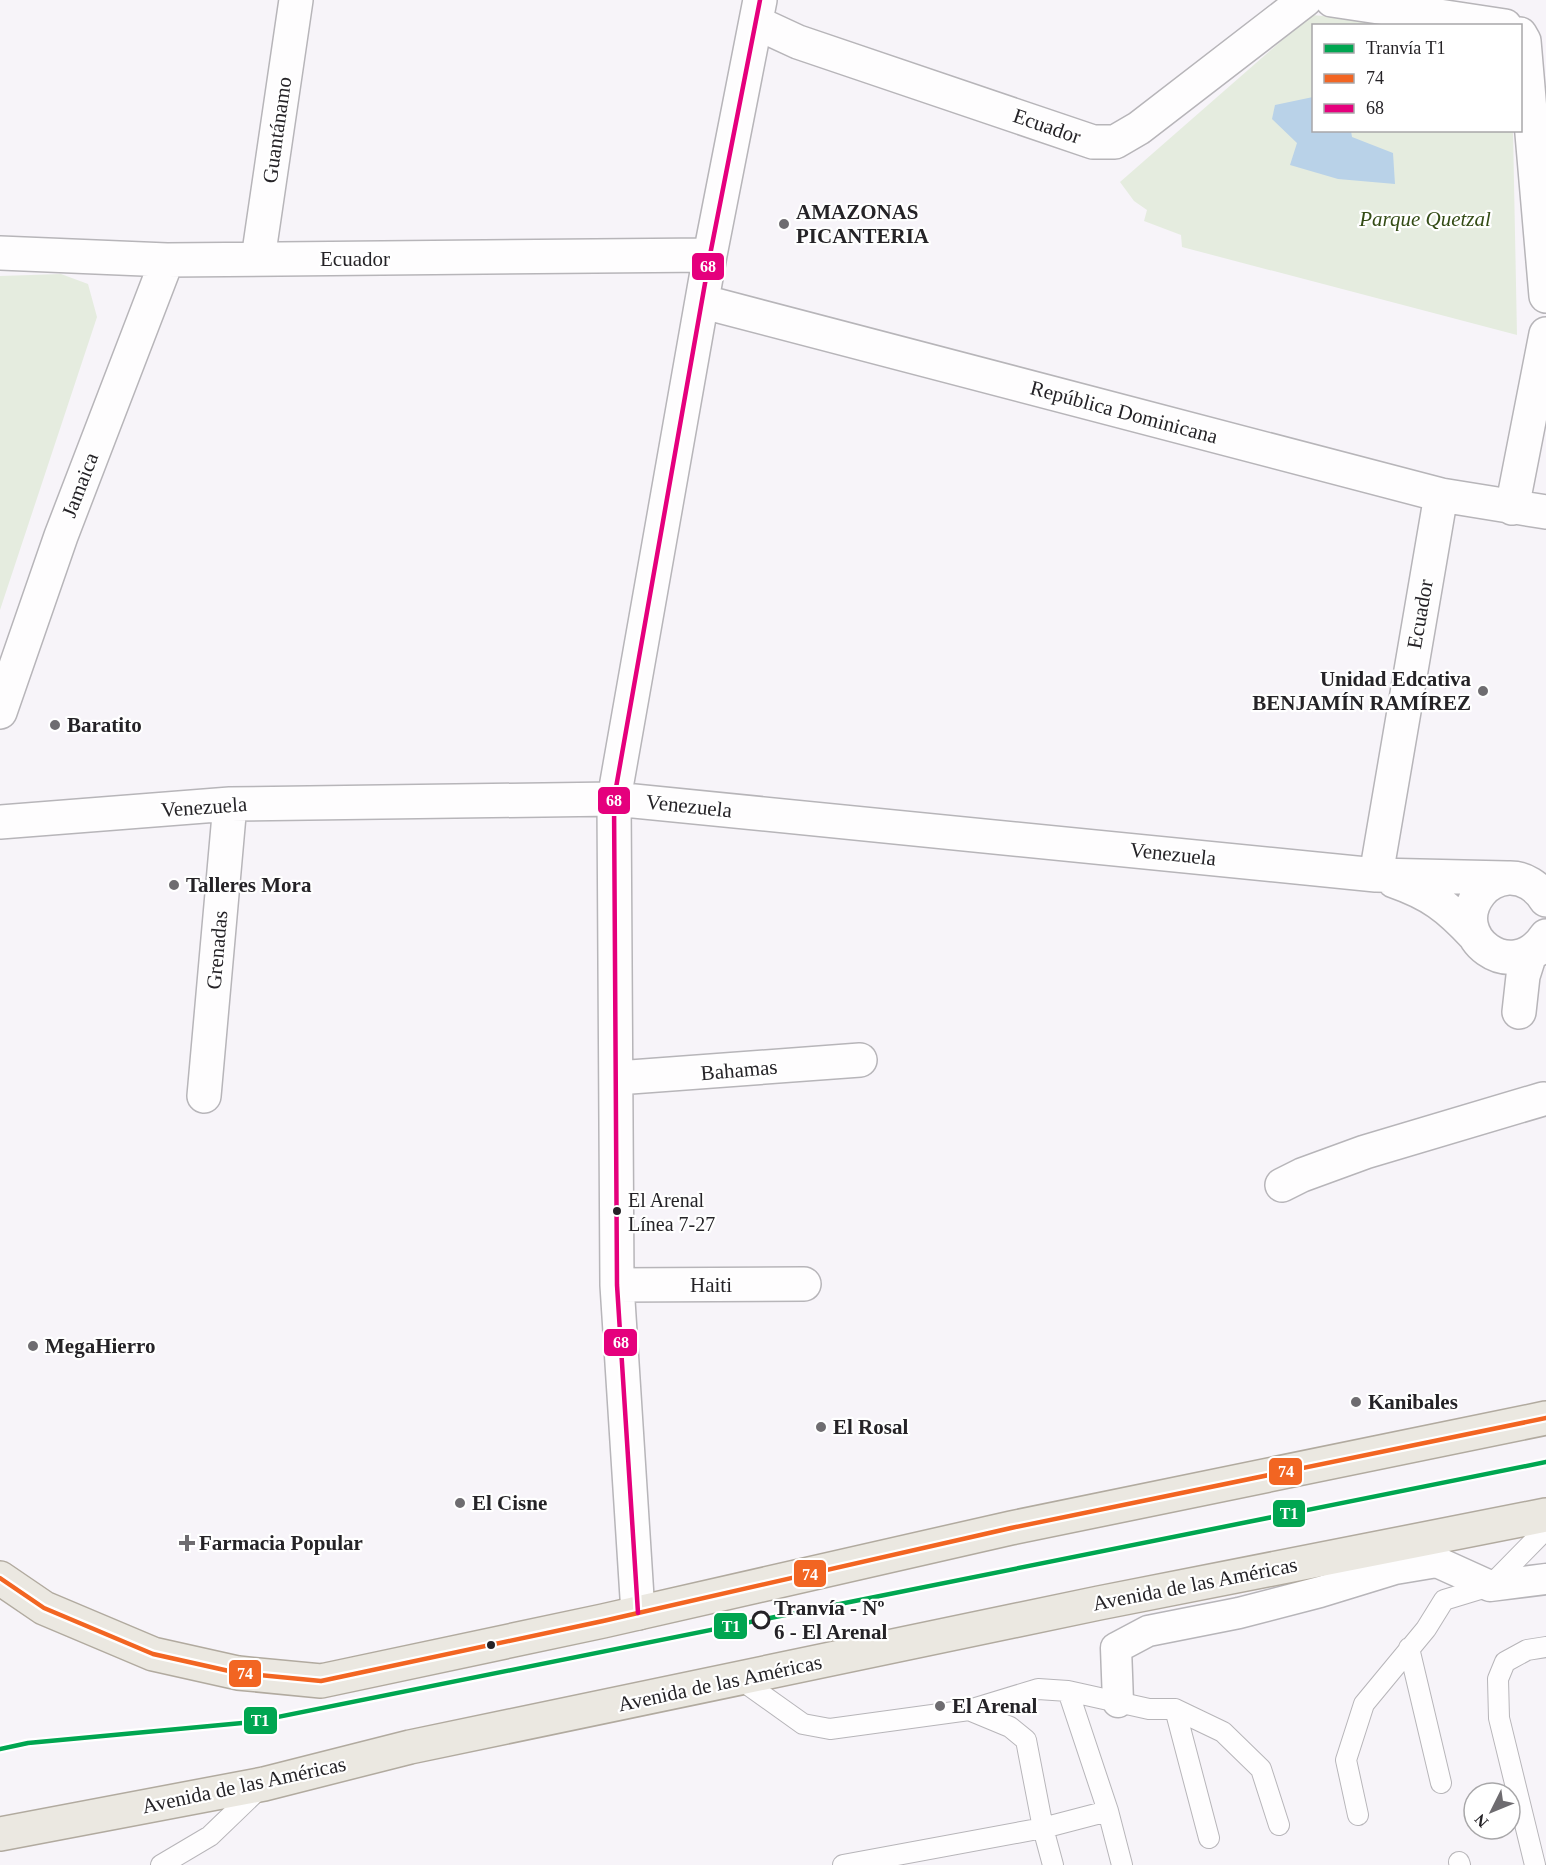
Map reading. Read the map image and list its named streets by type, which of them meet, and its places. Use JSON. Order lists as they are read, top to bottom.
{
  "streets": {
    "main road": ["Avenida de las Américas"],
    "street": [
      "Ecuador",
      "Guantánamo",
      "República Dominicana",
      "Jamaica",
      "Venezuela",
      "Grenadas",
      "Bahamas",
      "Haiti"
    ]
  },
  "crossings": [
    ["Ecuador", "Guantánamo"],
    ["Ecuador", "República Dominicana"],
    ["Ecuador", "Jamaica"],
    ["Ecuador", "Venezuela"],
    ["Venezuela", "Grenadas"]
  ],
  "parks": ["Parque Quetzal"],
  "places": {
    "other": [
      "AMAZONAS PICANTERIA",
      "Unidad Edcativa BENJAMÍN RAMÍREZ",
      "Baratito",
      "Talleres Mora",
      "El Arenal Línea 7-27",
      "MegaHierro",
      "Kanibales",
      "El Rosal",
      "El Cisne",
      "Tranvía - Nº 6 - El Arenal",
      "El Arenal"
    ],
    "health": ["Farmacia Popular"]
  },
  "lines": ["transit line 68", "transit line 74", "tram line T1"],
  "legend": ["Tranvía T1", "74", "68"],
  "north": "bottom left"
}
